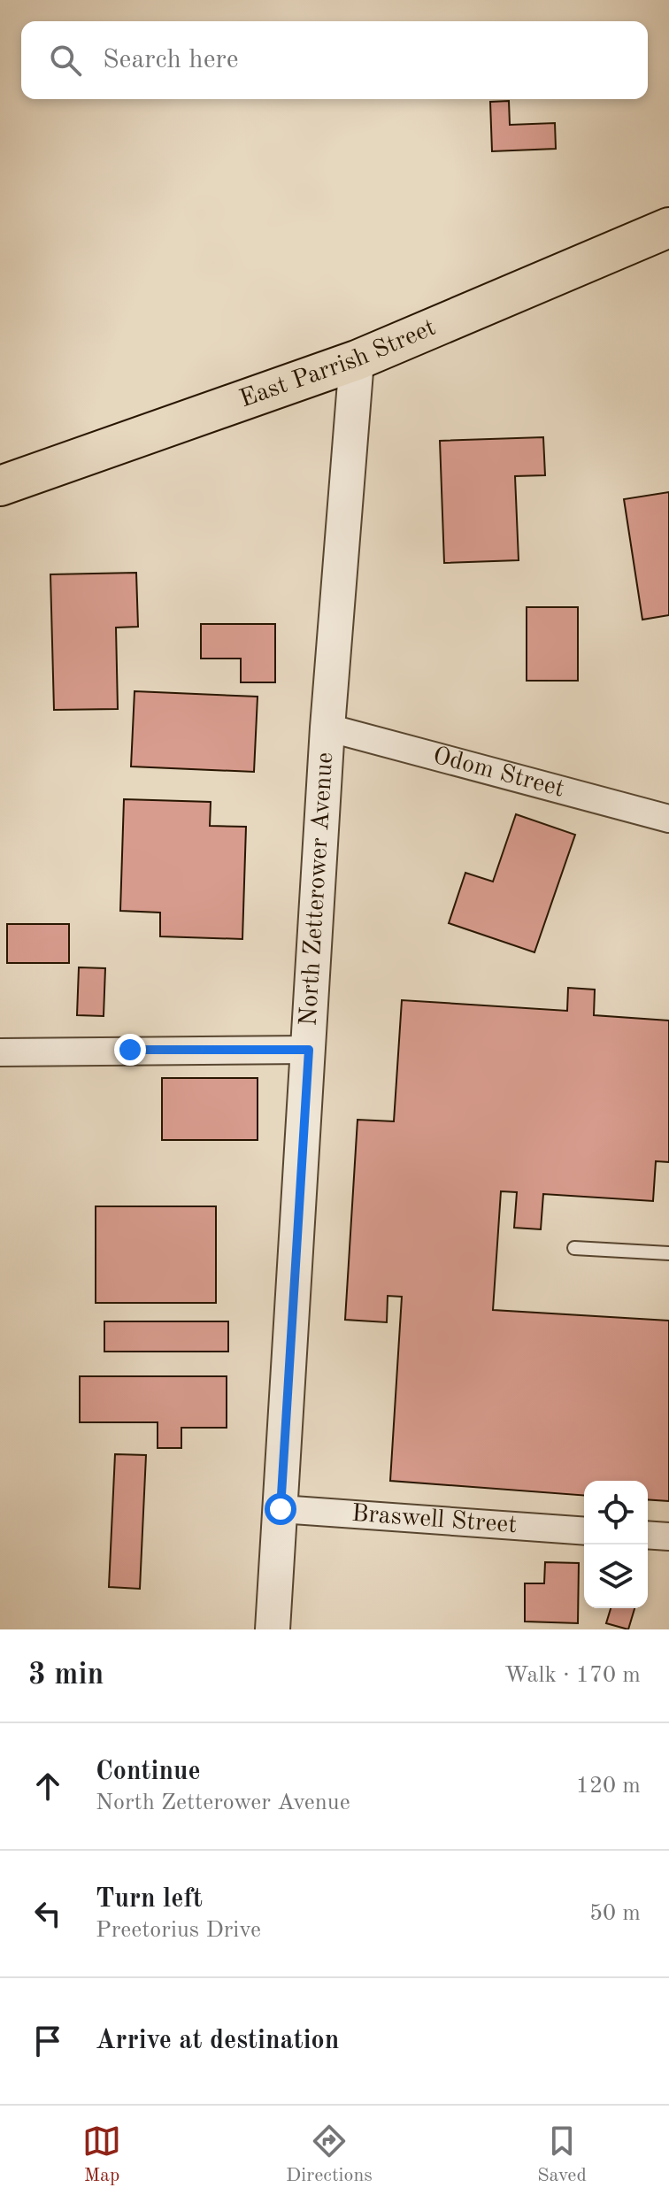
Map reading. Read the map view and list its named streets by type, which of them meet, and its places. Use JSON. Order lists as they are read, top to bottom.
{
  "streets": {
    "main road": ["East Parrish Street"],
    "street": ["Odom Street", "North Zetterower Avenue", "Braswell Street"]
  },
  "crossings": [
    ["East Parrish Street", "North Zetterower Avenue"],
    ["Odom Street", "North Zetterower Avenue"],
    ["North Zetterower Avenue", "Braswell Street"]
  ],
  "page": {
    "search": "Search here",
    "heading": ["3 min", "Walk · 170 m"],
    "list": [
      ["Continue", "North Zetterower Avenue", "120 m"],
      ["Turn left", "Preetorius Drive", "50 m"],
      "Arrive at destination"
    ],
    "nav": ["Map", "Directions", "Saved"]
  }
}
